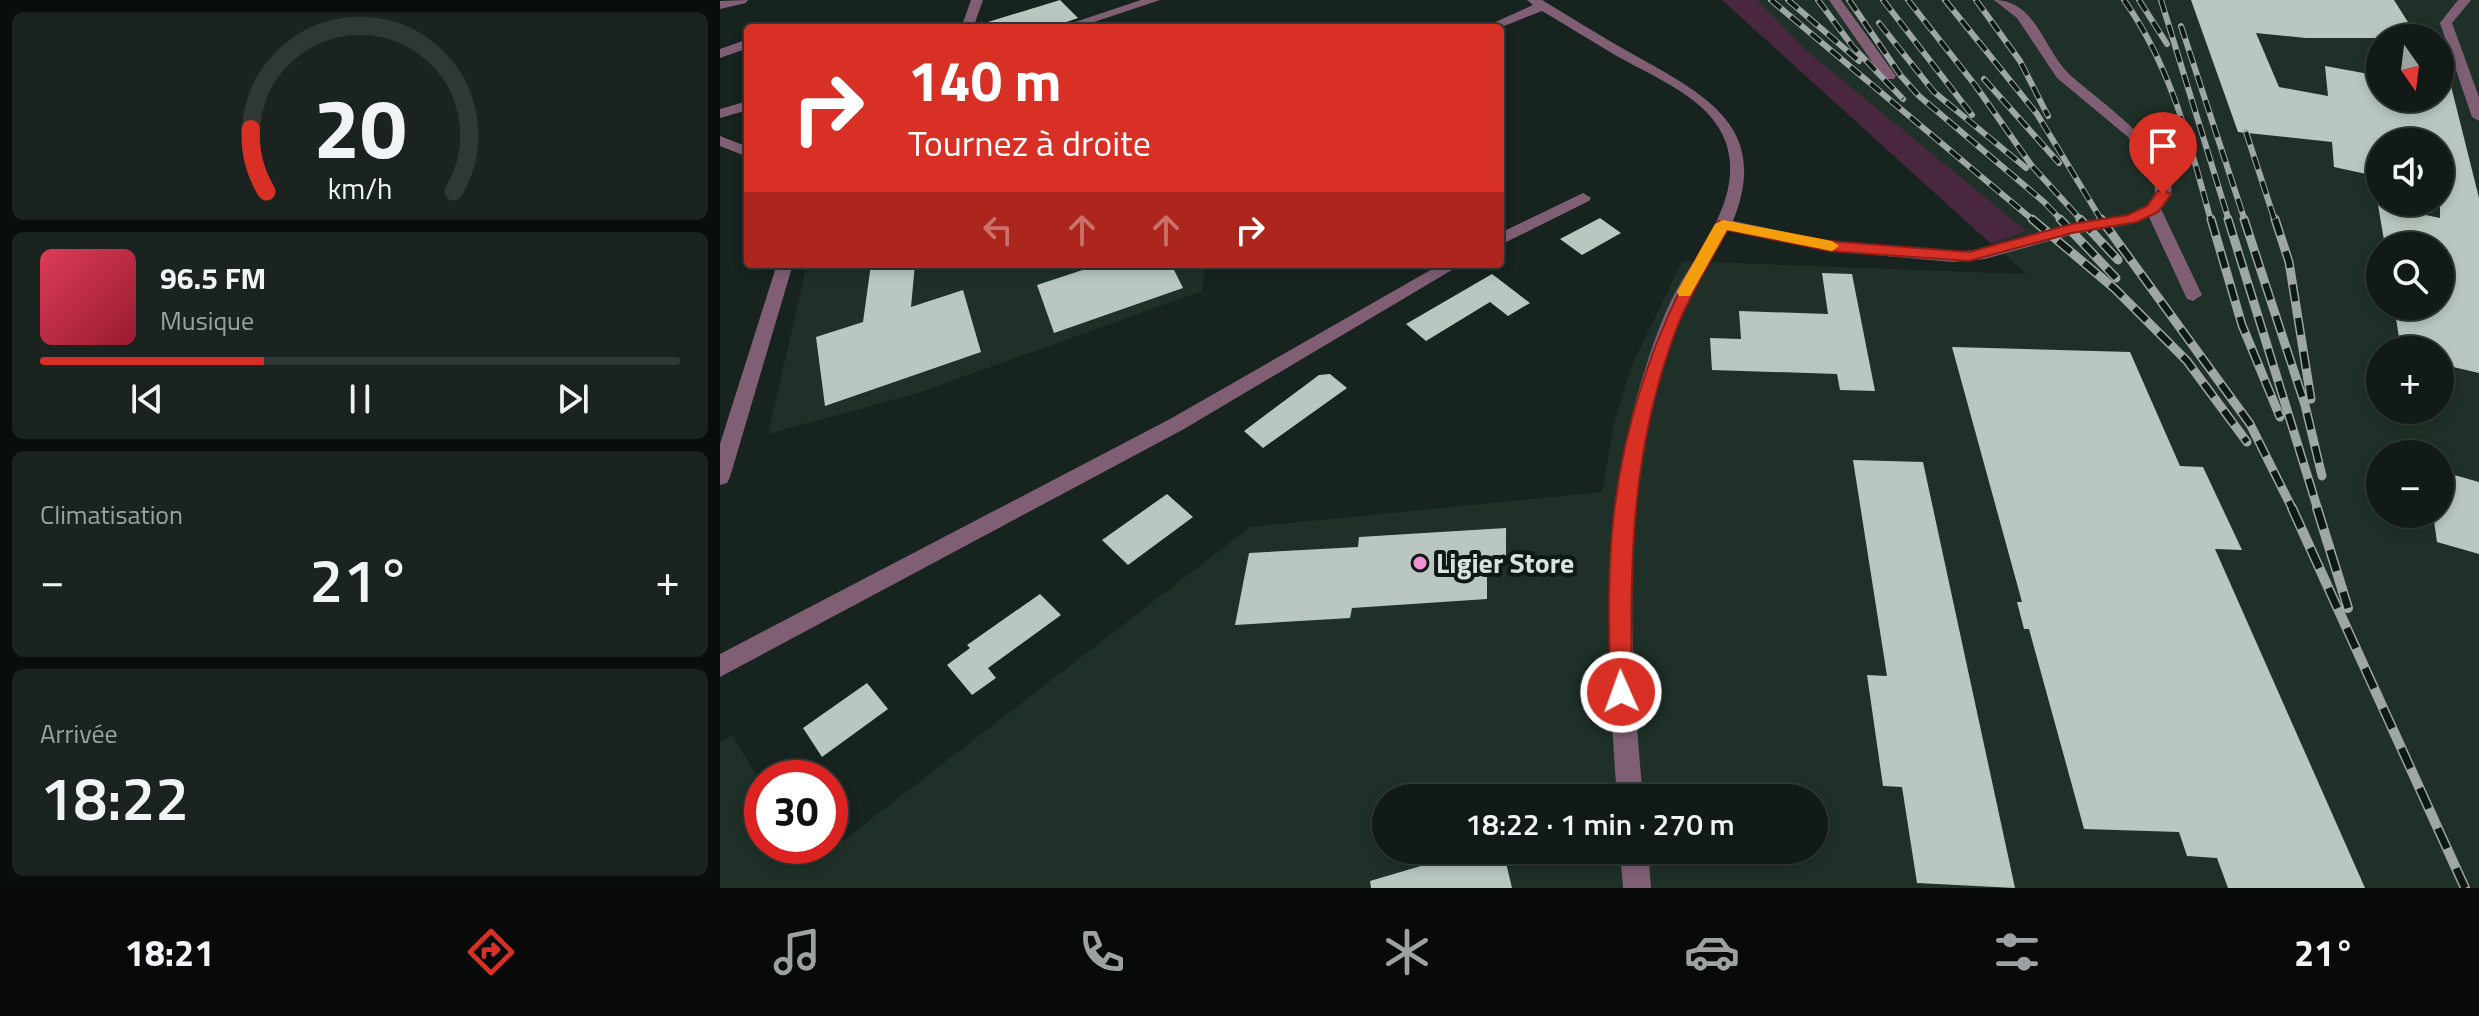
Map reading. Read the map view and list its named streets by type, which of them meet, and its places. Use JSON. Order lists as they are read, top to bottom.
{
  "places": ["Ligier Store"],
  "north": "bottom",
  "page": {
    "map_buttons": ["+", "−"],
    "turn": ["140 m", "Tournez à droite"],
    "song": ["96.5 FM", "Musique"],
    "tile": [
      "Climatisation",
      ["Arrivée", "18:22"]
    ],
    "heat": ["−", "21°", "+"],
    "limit": "30",
    "trip": "18:22 · 1 min · 270 m",
    "tabs": ["18:21", "21°"],
    "gauge": ["20", "km/h"]
  }
}
